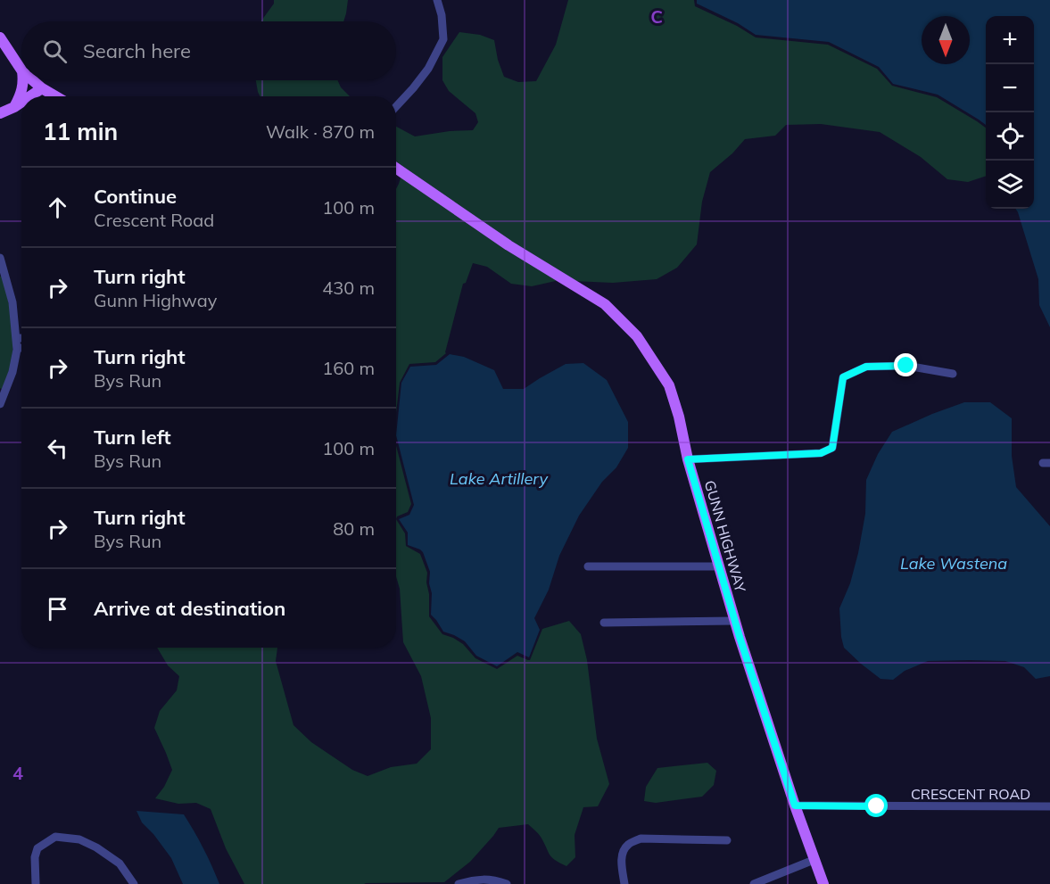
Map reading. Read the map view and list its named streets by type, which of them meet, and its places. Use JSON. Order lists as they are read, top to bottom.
{
  "streets": {
    "main road": ["GUNN HIGHWAY"],
    "street": ["CRESCENT ROAD"]
  },
  "crossings": [
    ["GUNN HIGHWAY", "CRESCENT ROAD"]
  ],
  "water": ["Lake Artillery", "Lake Wastena"],
  "north": "bottom",
  "page": {
    "map_buttons": ["+", "−"],
    "search": "Search here",
    "heading": ["11 min", "Walk · 870 m"],
    "list": [
      ["Continue", "Crescent Road", "100 m"],
      ["Turn right", "Gunn Highway", "430 m"],
      ["Turn right", "Bys Run", "160 m"],
      ["Turn left", "Bys Run", "100 m"],
      ["Turn right", "Bys Run", "80 m"],
      "Arrive at destination"
    ]
  },
  "grid": {
    "columns": ["C"],
    "rows": ["4"]
  }
}
